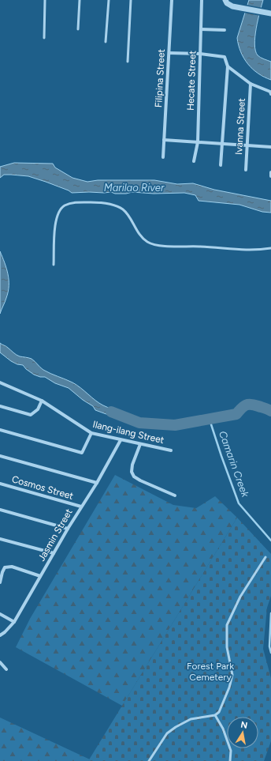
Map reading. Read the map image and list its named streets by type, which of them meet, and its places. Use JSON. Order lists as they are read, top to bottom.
{
  "streets": {
    "street": [
      "Filipina Street",
      "Hecate Street",
      "Ivanna Street",
      "Ilang-ilang Street",
      "Cosmos Street",
      "Jasmin Street"
    ]
  },
  "crossings": [
    ["Ilang-ilang Street", "Jasmin Street"],
    ["Cosmos Street", "Jasmin Street"]
  ],
  "water": ["Marilao River", "Camarin Creek"],
  "parks": ["Forest Park Cemetery"],
  "north": "top"
}
